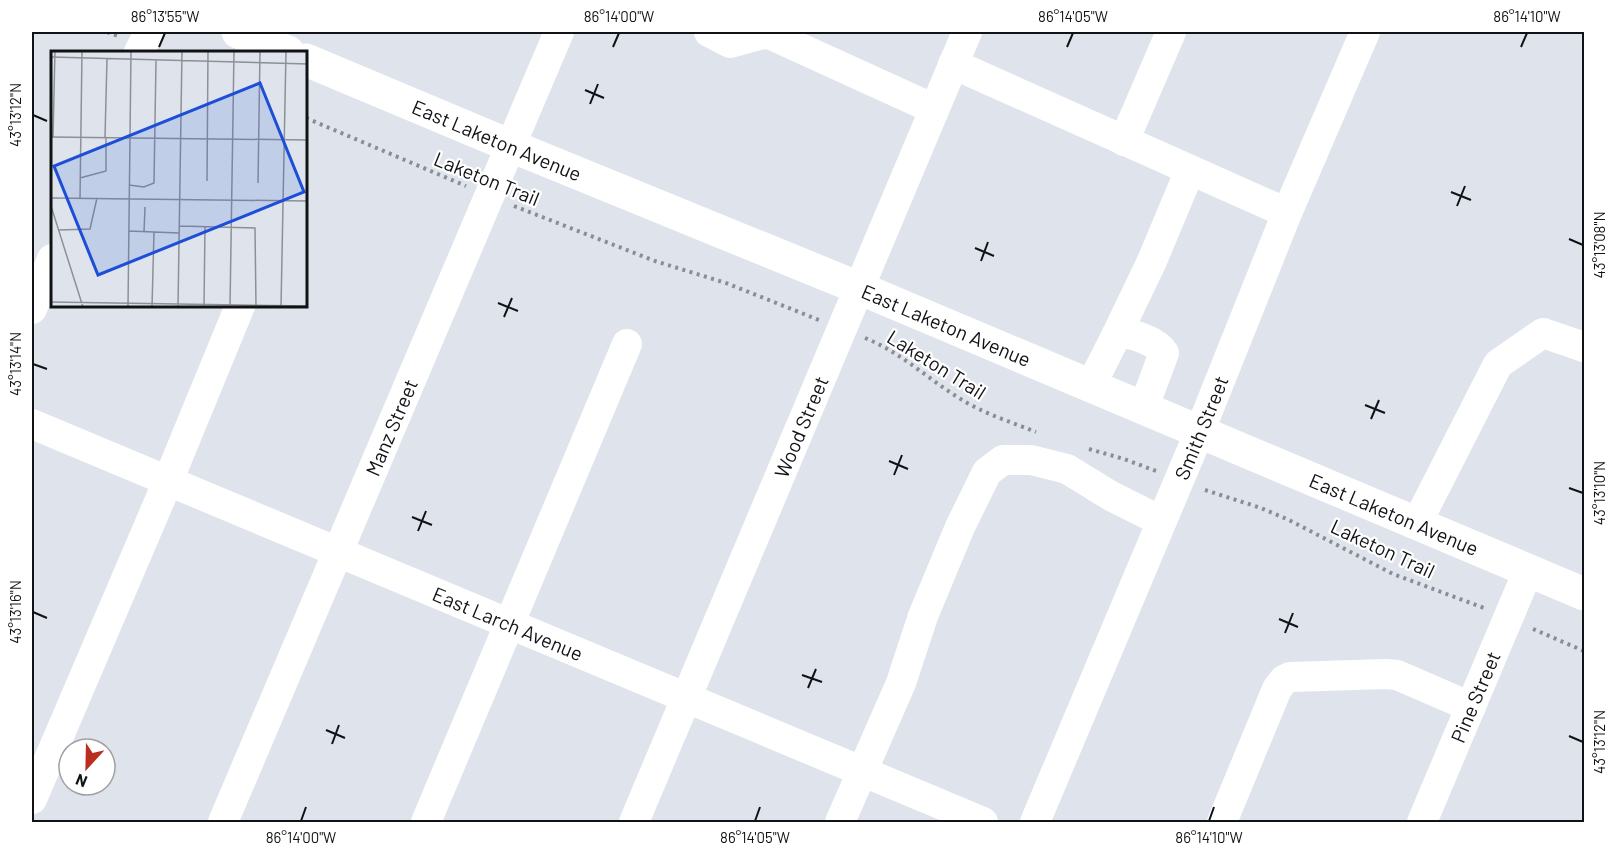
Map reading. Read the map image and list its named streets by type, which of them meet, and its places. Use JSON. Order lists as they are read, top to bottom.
{
  "streets": {
    "main road": ["East Laketon Avenue"],
    "street": [
      "Manz Street",
      "Wood Street",
      "Smith Street",
      "East Larch Avenue",
      "Pine Street"
    ],
    "path": ["Laketon Trail"]
  },
  "crossings": [
    ["East Laketon Avenue", "Manz Street"],
    ["East Laketon Avenue", "Wood Street"],
    ["East Laketon Avenue", "Smith Street"],
    ["East Laketon Avenue", "Pine Street"],
    ["Laketon Trail", "Manz Street"],
    ["Laketon Trail", "Wood Street"],
    ["Laketon Trail", "Smith Street"],
    ["Laketon Trail", "Pine Street"],
    ["Manz Street", "East Larch Avenue"],
    ["Wood Street", "East Larch Avenue"]
  ],
  "north": "bottom",
  "coordinates": [
    "86°13'55\"W",
    "86°14'00\"W",
    "86°14'05\"W",
    "86°14'10\"W",
    "43°13'12\"N",
    "43°13'08\"N",
    "43°13'14\"N",
    "43°13'10\"N",
    "43°13'16\"N"
  ]
}
